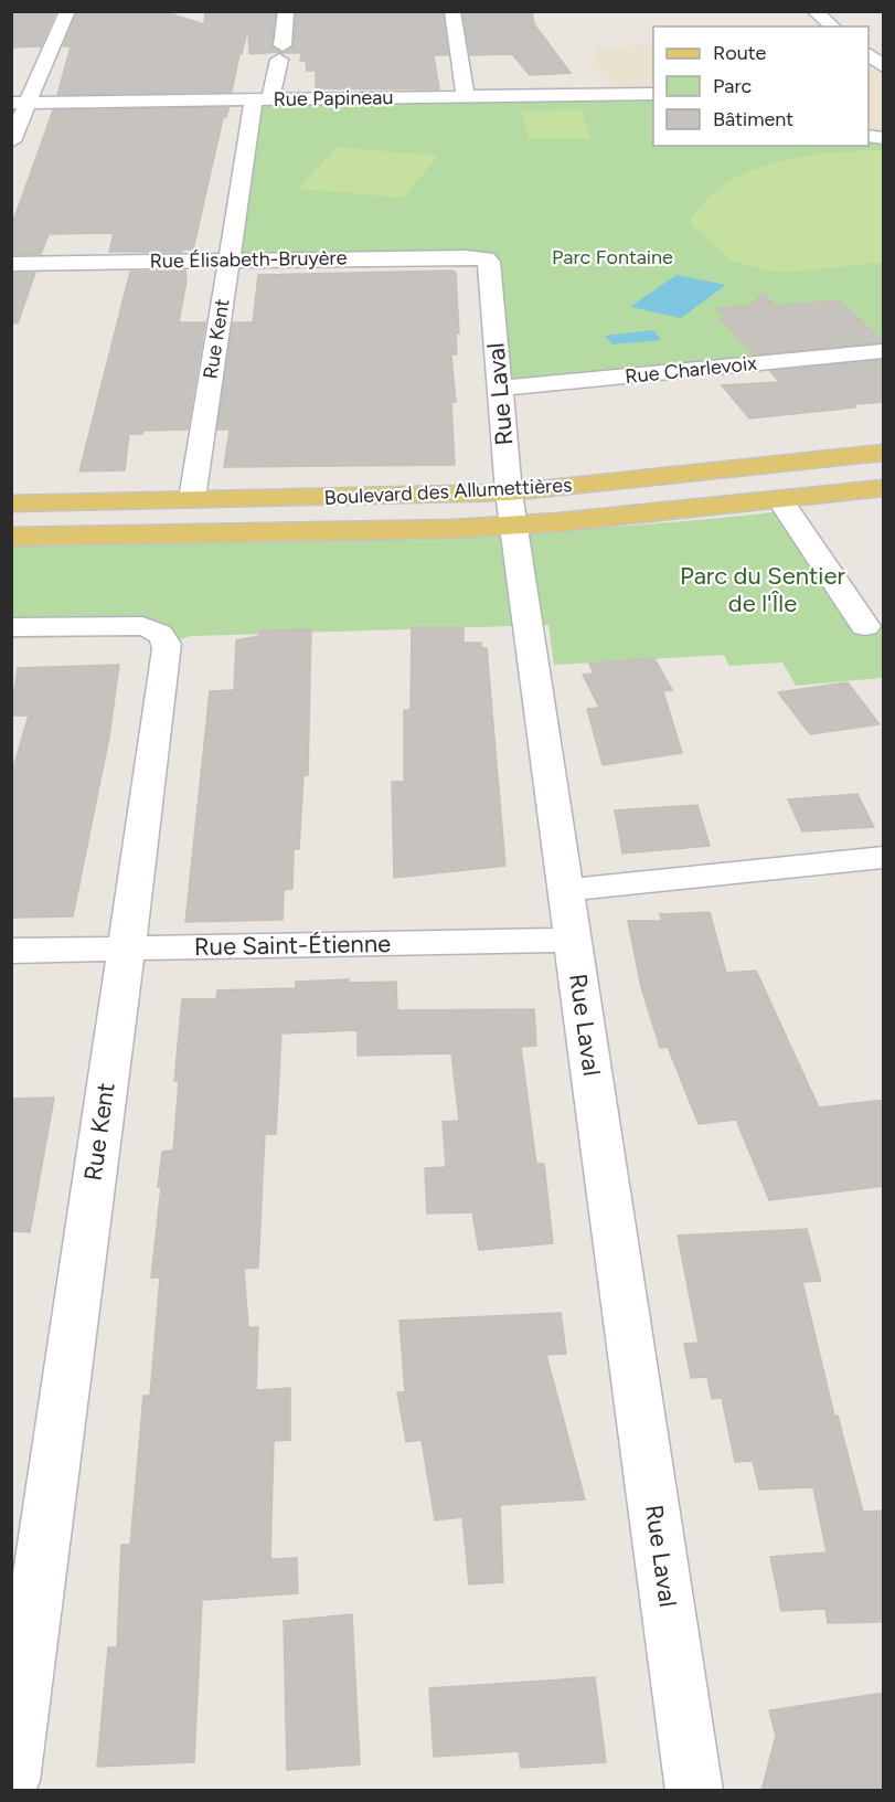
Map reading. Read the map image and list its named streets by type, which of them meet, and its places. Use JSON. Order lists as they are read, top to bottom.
{
  "streets": {
    "main road": ["Boulevard des Allumettières"],
    "street": [
      "Rue Papineau",
      "Rue Élisabeth-Bruyère",
      "Rue Kent",
      "Rue Charlevoix",
      "Rue Laval",
      "Rue Saint-Étienne"
    ]
  },
  "crossings": [
    ["Rue Papineau", "Rue Kent"],
    ["Rue Élisabeth-Bruyère", "Rue Kent"],
    ["Rue Élisabeth-Bruyère", "Rue Laval"],
    ["Rue Kent", "Boulevard des Allumettières"],
    ["Rue Kent", "Rue Saint-Étienne"],
    ["Rue Charlevoix", "Rue Laval"],
    ["Rue Laval", "Boulevard des Allumettières"],
    ["Rue Laval", "Rue Saint-Étienne"]
  ],
  "parks": ["Parc Fontaine", "Parc du Sentier de l'Île"],
  "legend": ["Route", "Parc", "Bâtiment"]
}
